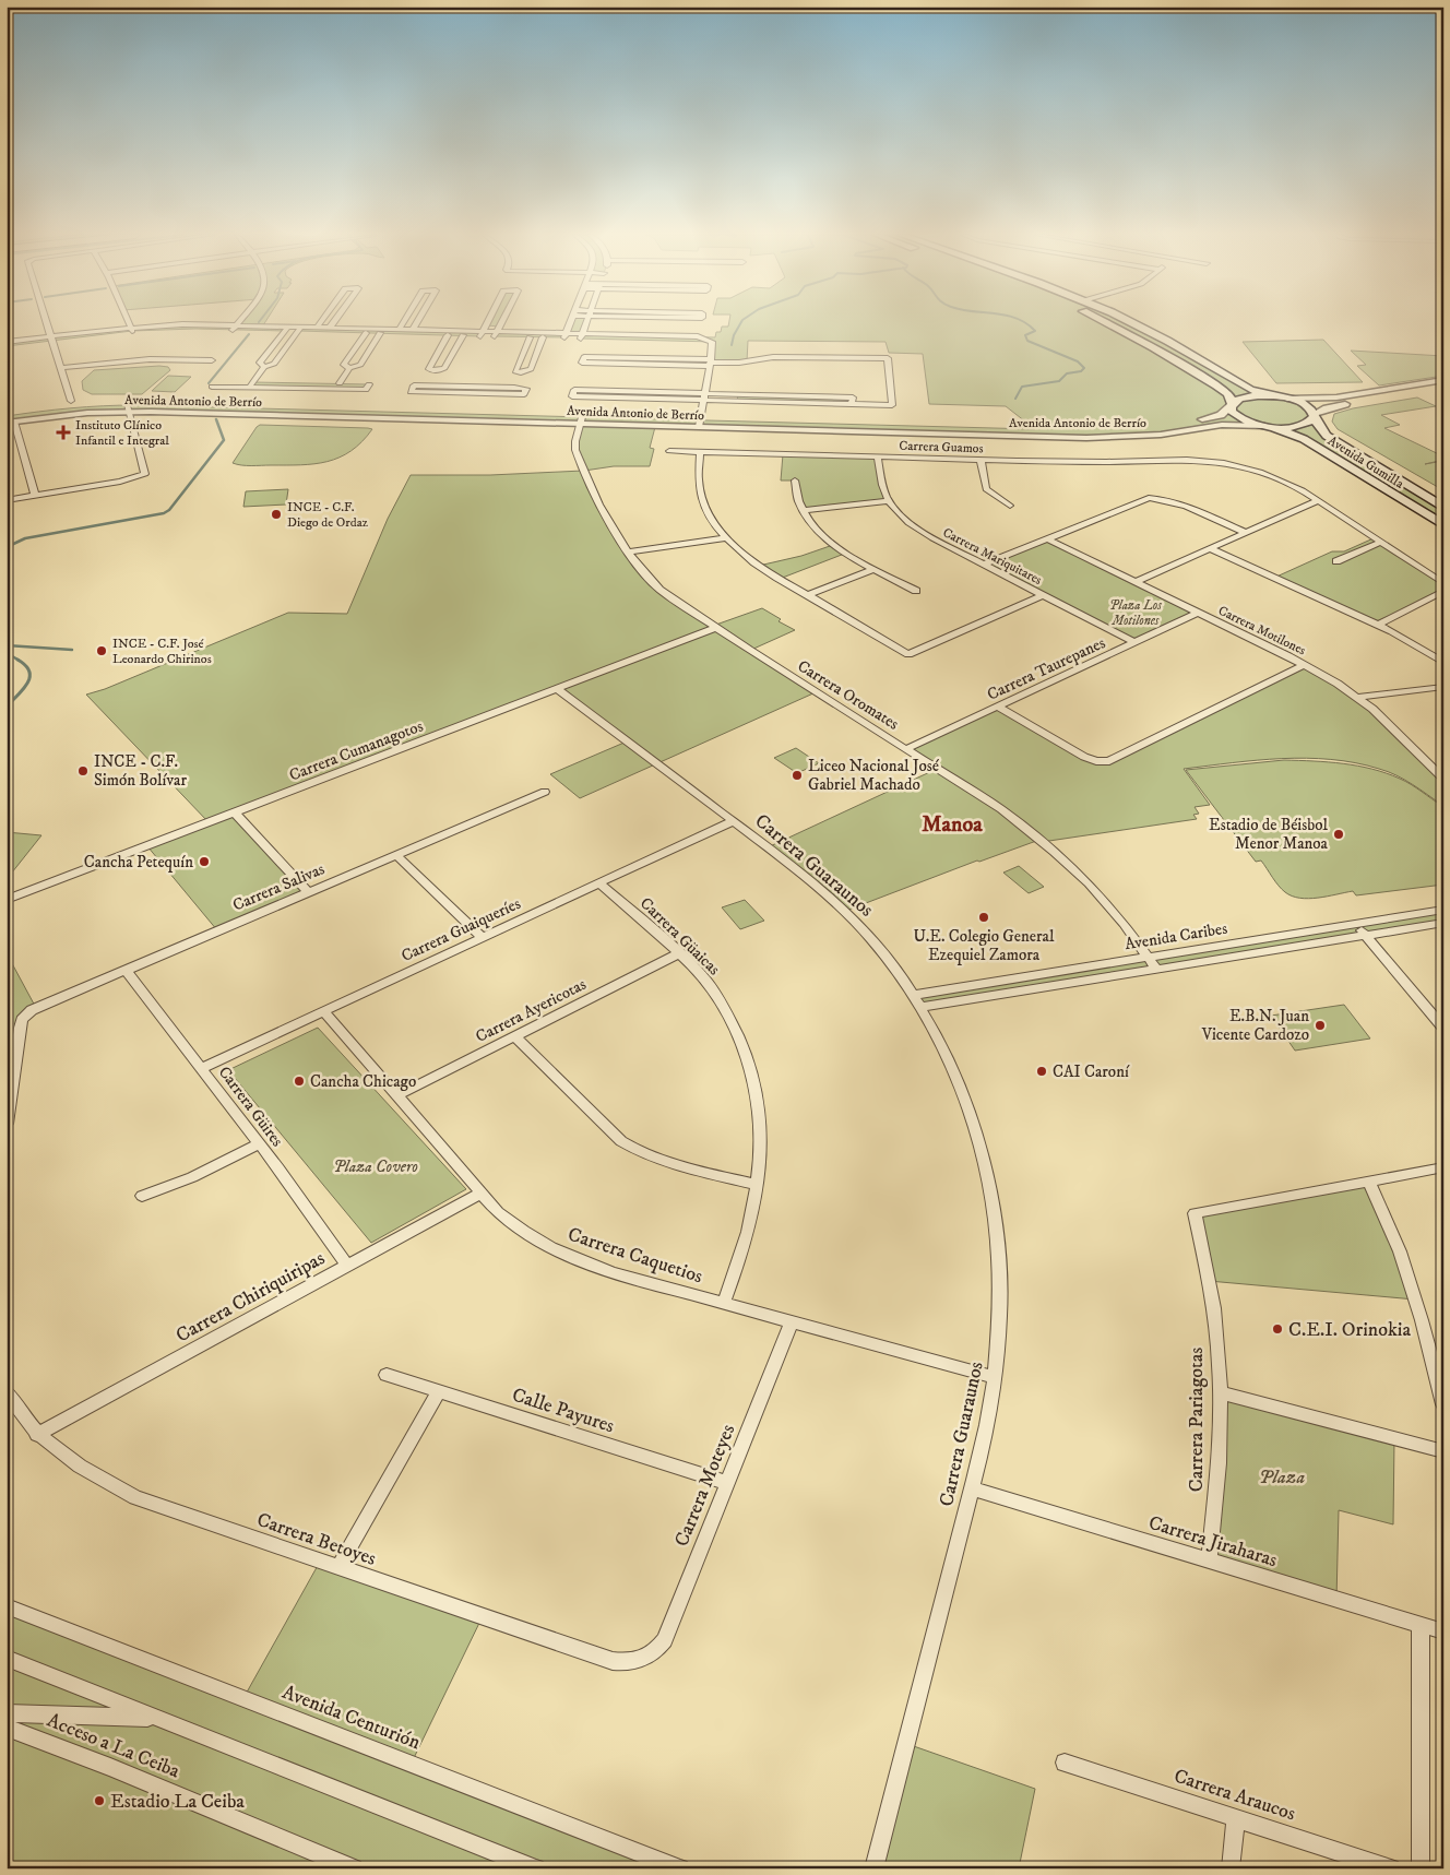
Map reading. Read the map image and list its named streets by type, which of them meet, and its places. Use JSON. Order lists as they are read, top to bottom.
{
  "streets": {
    "main road": ["Avenida Gumilla"],
    "street": [
      "Avenida Antonio de Berrío",
      "Carrera Guamos",
      "Carrera Mariquitares",
      "Carrera Motilones",
      "Carrera Taurepanes",
      "Carrera Oromates",
      "Carrera Cumanagotos",
      "Carrera Guaraunos",
      "Carrera Salivas",
      "Carrera Guaiqueríes",
      "Carrera Güaicas",
      "Avenida Caribes",
      "Carrera Ayericotas",
      "Carrera Güires",
      "Carrera Caquetios",
      "Carrera Chiriquiripas",
      "Calle Payures",
      "Carrera Pariagotas",
      "Carrera Moteyes",
      "Carrera Betoyes",
      "Carrera Jiraharas",
      "Avenida Centurión",
      "Acceso a La Ceiba",
      "Carrera Araucos"
    ]
  },
  "crossings": [
    ["Avenida Antonio de Berrío", "Avenida Gumilla"],
    ["Avenida Antonio de Berrío", "Carrera Oromates"],
    ["Carrera Guamos", "Carrera Mariquitares"],
    ["Carrera Mariquitares", "Carrera Taurepanes"],
    ["Carrera Motilones", "Carrera Taurepanes"],
    ["Carrera Taurepanes", "Carrera Oromates"],
    ["Carrera Oromates", "Carrera Cumanagotos"],
    ["Carrera Oromates", "Avenida Caribes"],
    ["Carrera Cumanagotos", "Carrera Guaraunos"],
    ["Carrera Guaraunos", "Carrera Guaiqueríes"],
    ["Carrera Guaraunos", "Avenida Caribes"],
    ["Carrera Guaraunos", "Carrera Caquetios"],
    ["Carrera Guaraunos", "Carrera Jiraharas"],
    ["Carrera Salivas", "Carrera Güires"],
    ["Carrera Guaiqueríes", "Carrera Güaicas"],
    ["Carrera Guaiqueríes", "Carrera Güires"],
    ["Carrera Guaiqueríes", "Carrera Caquetios"],
    ["Carrera Güaicas", "Carrera Ayericotas"],
    ["Carrera Güaicas", "Carrera Caquetios"],
    ["Carrera Ayericotas", "Carrera Caquetios"],
    ["Carrera Güires", "Carrera Chiriquiripas"],
    ["Carrera Caquetios", "Carrera Chiriquiripas"],
    ["Carrera Caquetios", "Carrera Moteyes"],
    ["Carrera Chiriquiripas", "Carrera Betoyes"],
    ["Calle Payures", "Carrera Moteyes"],
    ["Carrera Pariagotas", "Carrera Jiraharas"],
    ["Carrera Moteyes", "Carrera Betoyes"]
  ],
  "districts": ["Manoa"],
  "parks": ["Plaza Los Motilones", "Plaza Covero", "Plaza"],
  "places": {
    "health": ["Instituto Clínico Infantil e Integral"],
    "other": [
      "INCE - C.F. Diego de Ordaz",
      "INCE - C.F. José Leonardo Chirinos",
      "INCE - C.F. Simón Bolívar",
      "Liceo Nacional José Gabriel Machado",
      "Estadio de Béisbol Menor Manoa",
      "Cancha Petequín",
      "U.E. Colegio General Ezequiel Zamora",
      "E.B.N. Juan Vicente Cardozo",
      "CAI Caroní",
      "Cancha Chicago",
      "C.E.I. Orinokia",
      "Estadio La Ceiba"
    ]
  }
}
